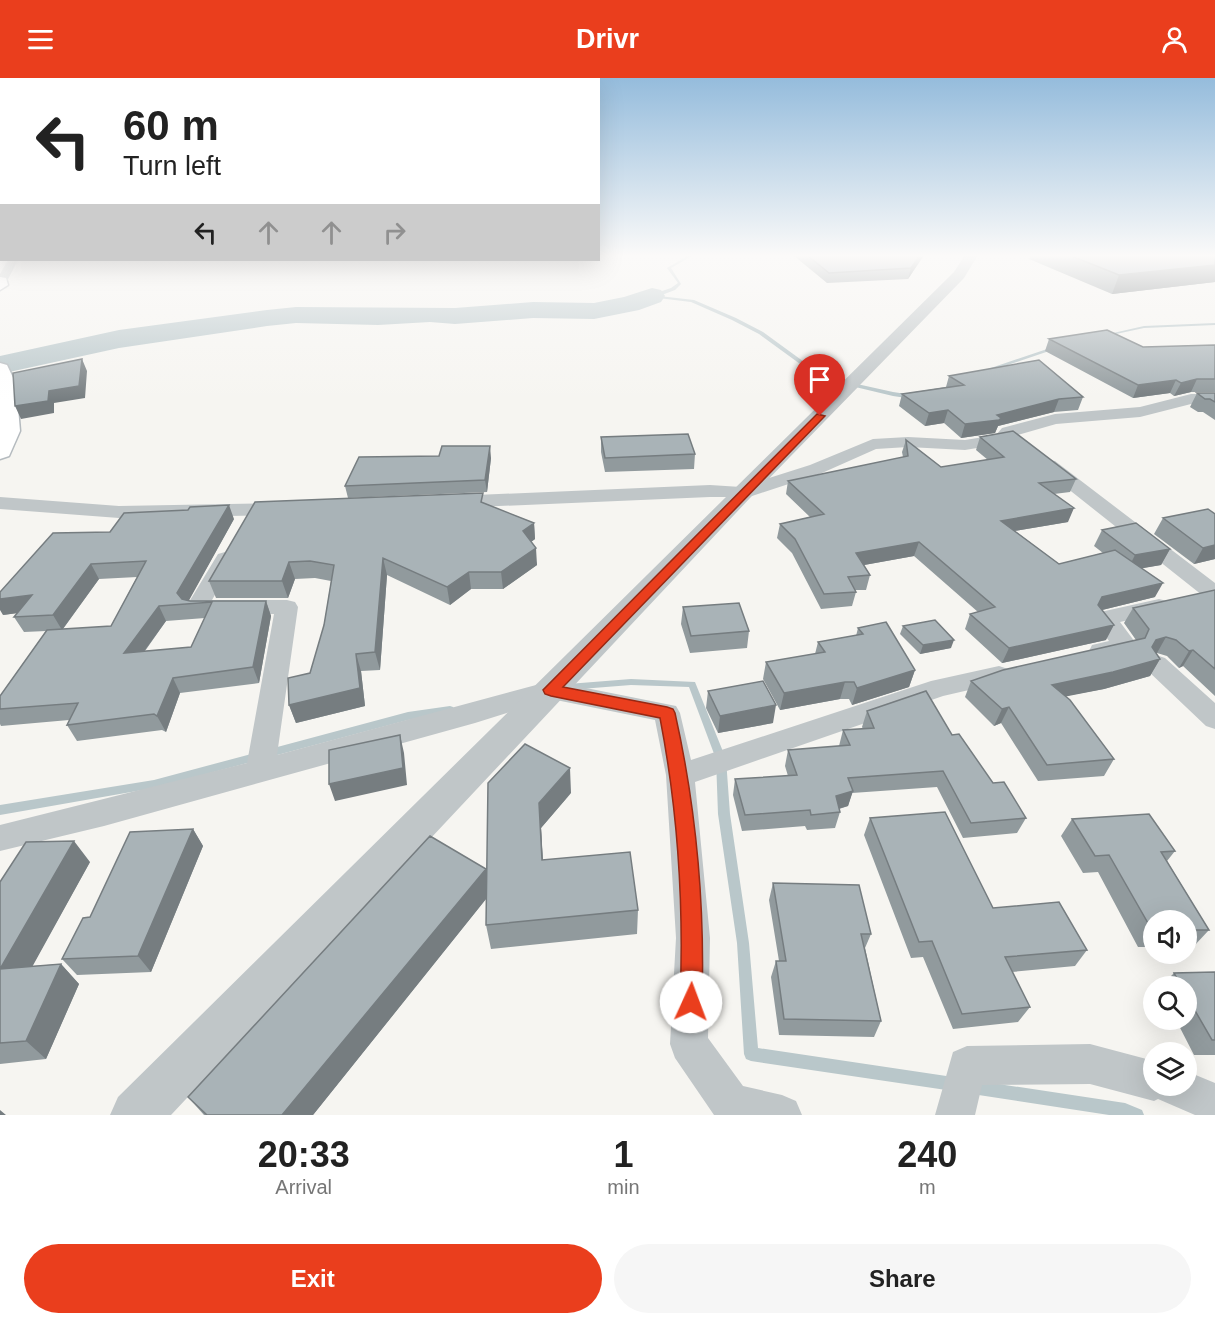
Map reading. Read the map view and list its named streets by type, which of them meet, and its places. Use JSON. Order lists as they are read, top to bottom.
{
  "page": {
    "header": "Drivr",
    "turn": ["60 m", "Turn left"],
    "eta": [
      "20:33",
      "Arrival",
      "1",
      "min",
      "240",
      "m"
    ],
    "buttons": ["Exit", "Share"]
  }
}
